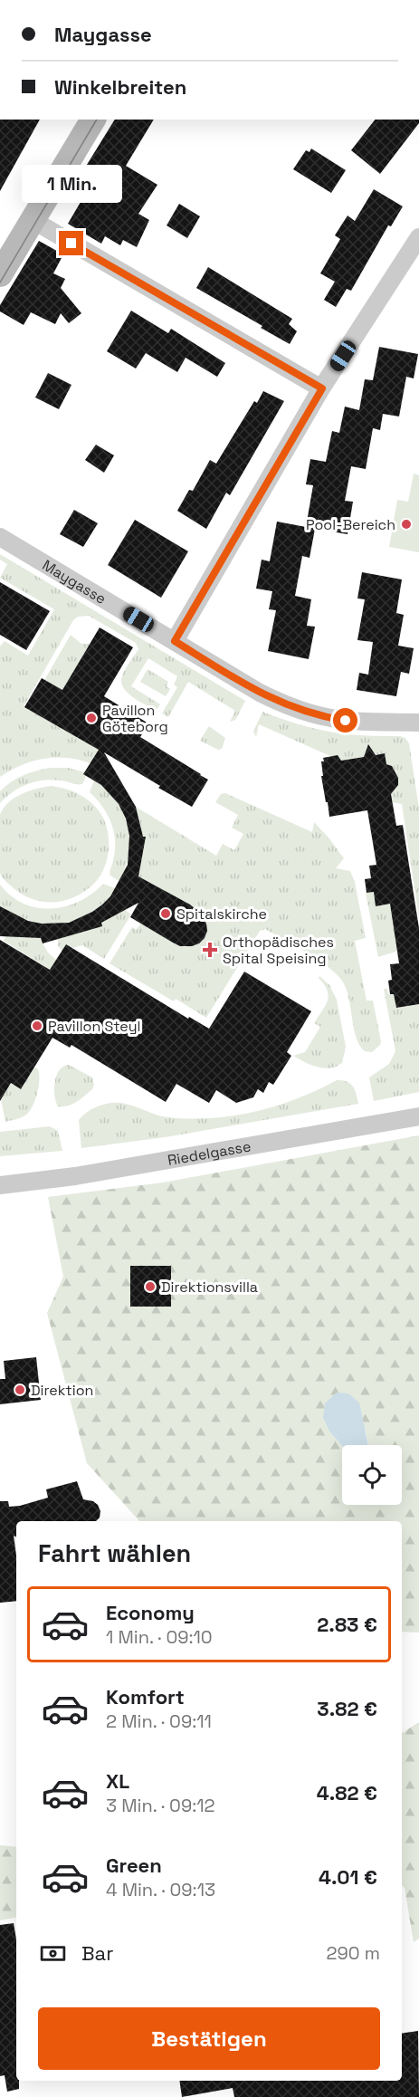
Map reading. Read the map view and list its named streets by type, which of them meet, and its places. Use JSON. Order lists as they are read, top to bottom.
{
  "streets": {
    "street": ["Maygasse", "Riedelgasse"]
  },
  "places": {
    "other": [
      "Pool-Bereich",
      "Pavillon Göteborg",
      "Spitalskirche",
      "Pavillon Steyl",
      "Direktionsvilla",
      "Direktion"
    ],
    "health": ["Orthopädisches Spital Speising"]
  },
  "page": {
    "banner": ["Maygasse", "Winkelbreiten"],
    "bubble": "1 Min.",
    "heading": "Fahrt wählen",
    "list": [
      {
        "name": "Economy",
        "note": "1 Min. · 09:10",
        "value": "2.83 €"
      },
      {
        "name": "Komfort",
        "note": "2 Min. · 09:11",
        "value": "3.82 €"
      },
      {
        "name": "XL",
        "note": "3 Min. · 09:12",
        "value": "4.82 €"
      },
      {
        "name": "Green",
        "note": "4 Min. · 09:13",
        "value": "4.01 €"
      }
    ],
    "pay": ["Bar", "290 m"],
    "buttons": "Bestätigen"
  }
}
